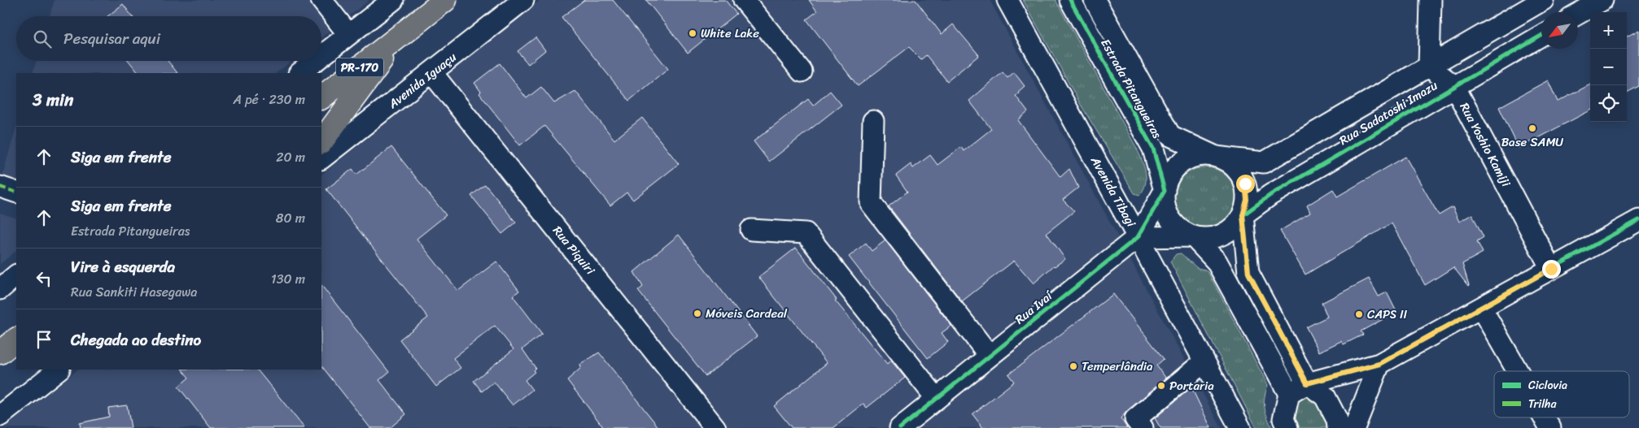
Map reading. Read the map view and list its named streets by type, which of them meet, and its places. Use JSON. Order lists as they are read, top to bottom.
{
  "streets": {
    "highway": ["PR-170"],
    "street": [
      "Avenida Iguaçu",
      "Estrada Pitangueiras",
      "Rua Sadatoshi Imazu",
      "Rua Yoshio Kamiji",
      "Avenida Tibagi",
      "Rua Piquiri",
      "Rua Ivaí"
    ]
  },
  "crossings": [
    ["Avenida Iguaçu", "Rua Piquiri"],
    ["Estrada Pitangueiras", "Rua Sadatoshi Imazu"],
    ["Estrada Pitangueiras", "Rua Ivaí"],
    ["Rua Sadatoshi Imazu", "Rua Yoshio Kamiji"],
    ["Rua Sadatoshi Imazu", "Rua Ivaí"],
    ["Avenida Tibagi", "Rua Ivaí"]
  ],
  "places": [
    "White Lake",
    "Base SAMU",
    "Móveis Cardeal",
    "CAPS II",
    "Temperlândia",
    "Portaria"
  ],
  "legend": ["Ciclovia", "Trilha"],
  "north": "bottom left",
  "page": {
    "map_buttons": ["+", "−"],
    "search": "Pesquisar aqui",
    "heading": ["3 min", "A pé · 230 m"],
    "list": [
      ["Siga em frente", "20 m"],
      ["Siga em frente", "Estrada Pitangueiras", "80 m"],
      ["Vire à esquerda", "Rua Sankiti Hasegawa", "130 m"],
      "Chegada ao destino"
    ]
  }
}
